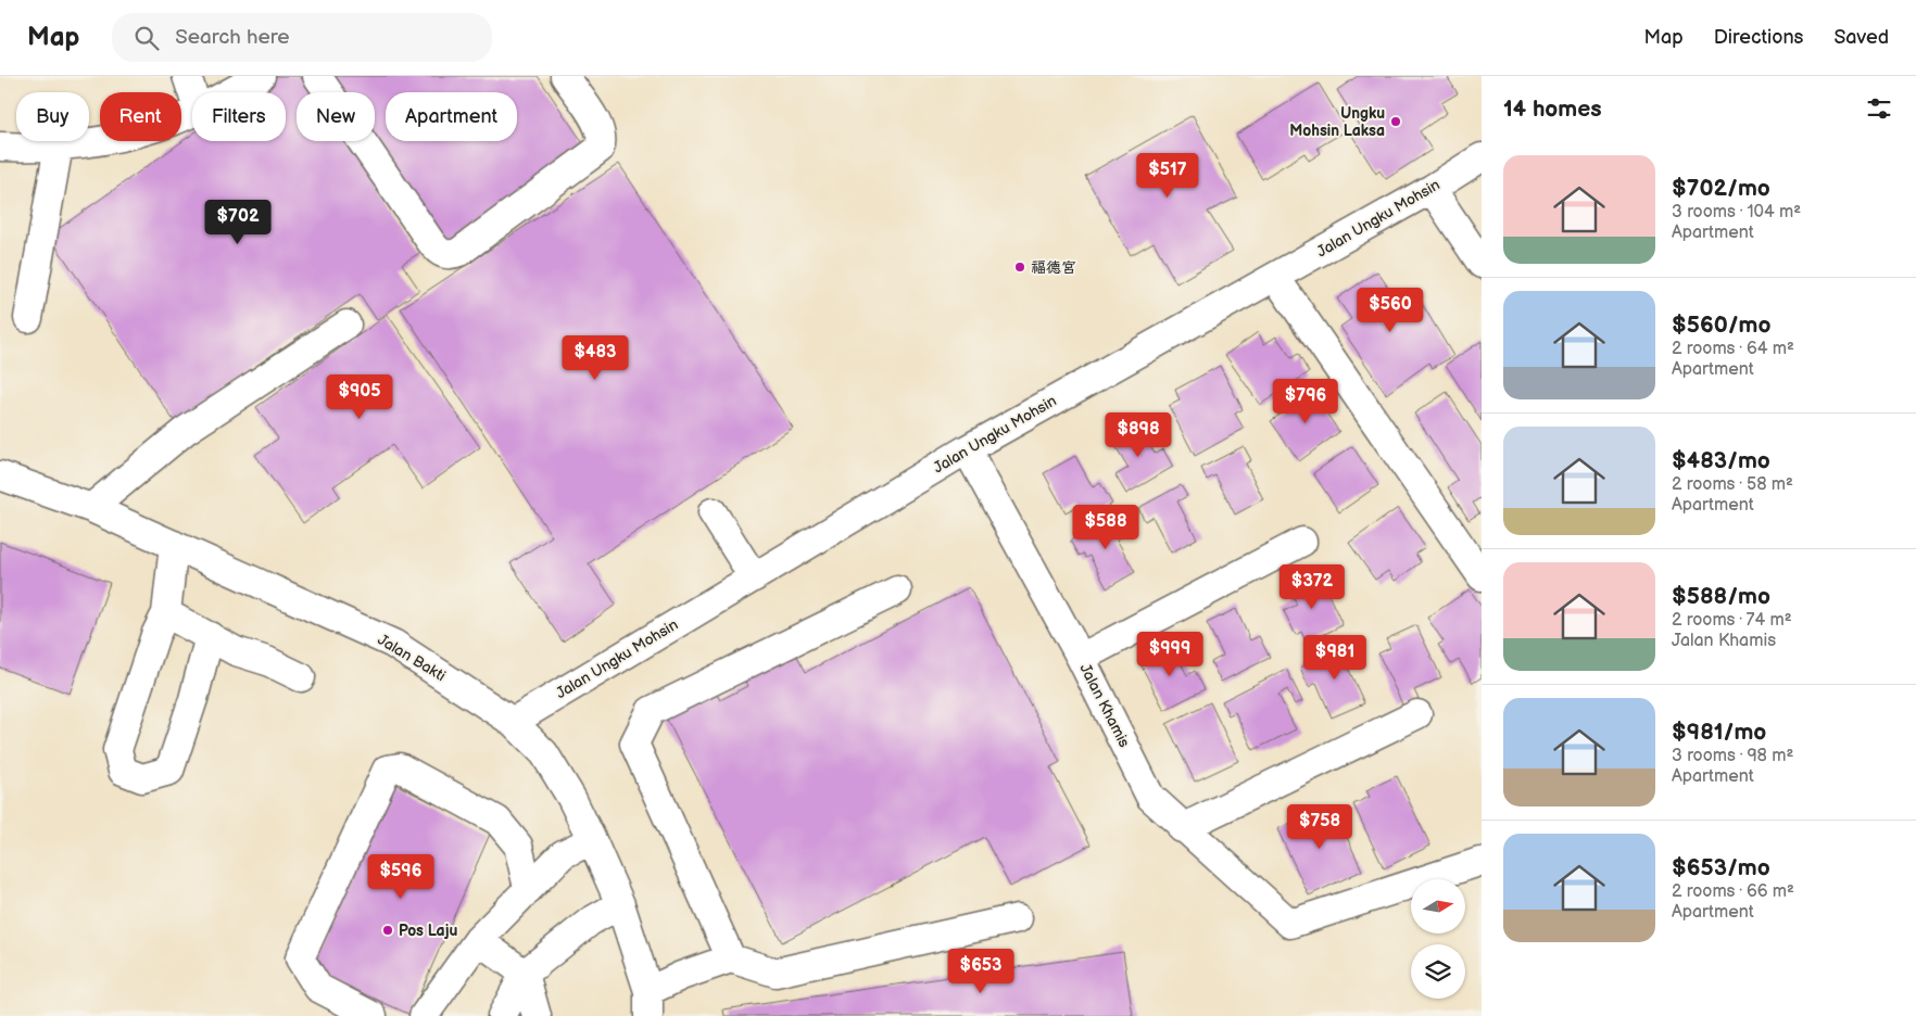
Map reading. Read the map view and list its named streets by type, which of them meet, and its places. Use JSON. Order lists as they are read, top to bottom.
{
  "streets": {
    "street": ["Jalan Ungku Mohsin", "Jalan Bakti", "Jalan Khamis"]
  },
  "crossings": [
    ["Jalan Ungku Mohsin", "Jalan Bakti"],
    ["Jalan Ungku Mohsin", "Jalan Khamis"]
  ],
  "places": ["Ungku Mohsin Laksa", "福德宫", "Pos Laju"],
  "north": "right",
  "page": {
    "header": "Map",
    "search": "Search here",
    "nav": ["Map", "Directions", "Saved"],
    "heading": "14 homes",
    "chip": [
      "Buy",
      "Rent",
      "Filters",
      "New",
      "Apartment"
    ],
    "list": [
      {
        "name": "$702/mo",
        "note": "3 rooms · 104 m² · Apartment"
      },
      {
        "name": "$560/mo",
        "note": "2 rooms · 64 m² · Apartment"
      },
      {
        "name": "$483/mo",
        "note": "2 rooms · 58 m² · Apartment"
      },
      {
        "name": "$588/mo",
        "note": "2 rooms · 74 m² · Jalan Khamis"
      },
      {
        "name": "$981/mo",
        "note": "3 rooms · 98 m² · Apartment"
      },
      {
        "name": "$653/mo",
        "note": "2 rooms · 66 m² · Apartment"
      }
    ],
    "price": [
      "$517",
      "$702",
      "$560",
      "$483",
      "$905",
      "$796",
      "$898",
      "$588",
      "$372",
      "$999",
      "$981",
      "$758",
      "$596",
      "$653"
    ]
  }
}
